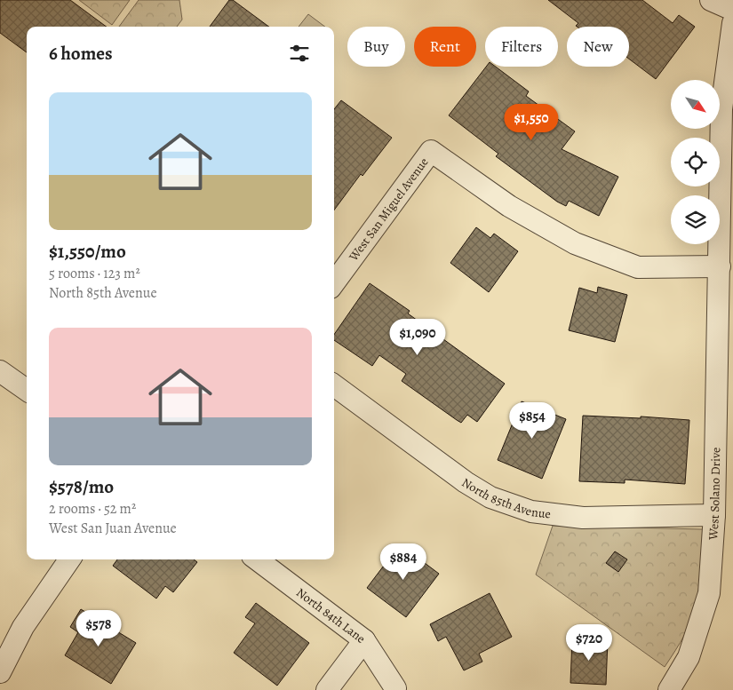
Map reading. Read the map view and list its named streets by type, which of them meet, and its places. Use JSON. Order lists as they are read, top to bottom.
{
  "streets": {
    "street": [
      "West San Miguel Avenue",
      "West Solano Drive",
      "North 85th Avenue",
      "North 84th Lane"
    ]
  },
  "crossings": [
    ["West San Miguel Avenue", "West Solano Drive"],
    ["West Solano Drive", "North 85th Avenue"]
  ],
  "north": "bottom right",
  "page": {
    "chip": [
      "Buy",
      "Rent",
      "Filters",
      "New"
    ],
    "heading": "6 homes",
    "list": [
      {
        "name": "$1,550/mo",
        "note": "5 rooms · 123 m² · North 85th Avenue"
      },
      {
        "name": "$578/mo",
        "note": "2 rooms · 52 m² · West San Juan Avenue"
      }
    ],
    "price": [
      "$1,550",
      "$1,090",
      "$854",
      "$884",
      "$578",
      "$720"
    ]
  }
}
